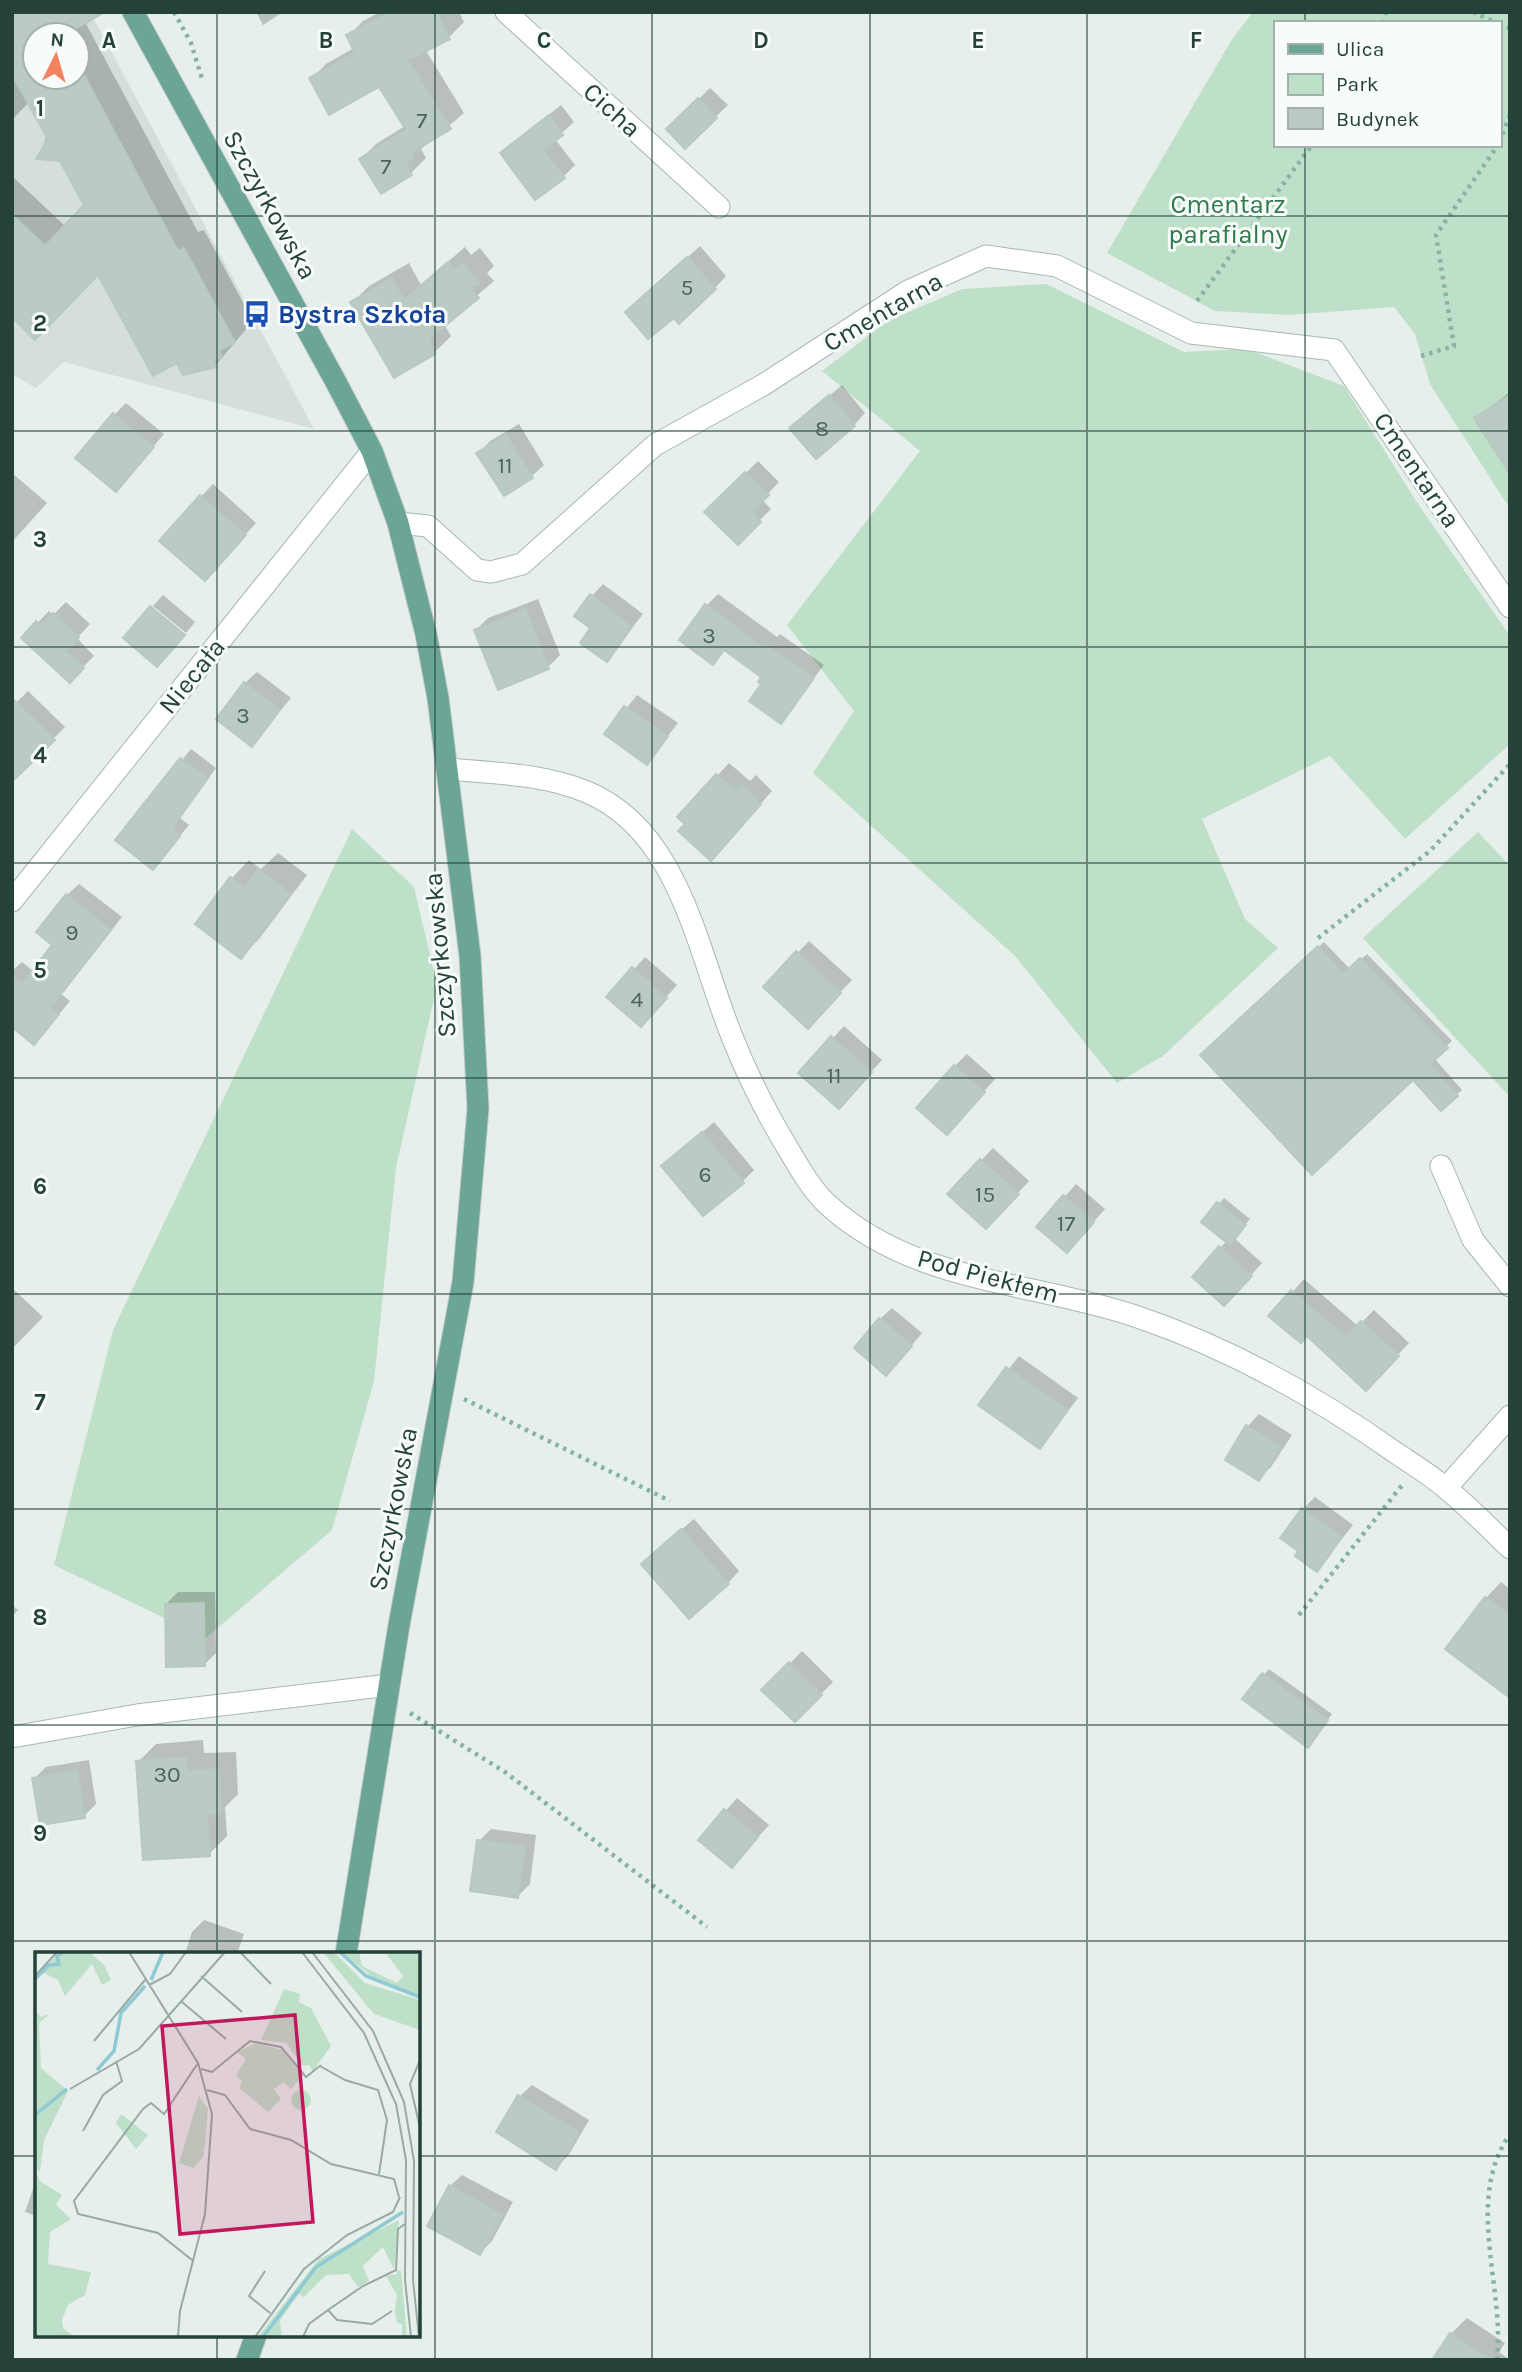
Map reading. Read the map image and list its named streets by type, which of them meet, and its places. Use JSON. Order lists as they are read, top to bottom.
{
  "streets": {
    "main road": ["Szczyrkowska"],
    "street": [
      "Cicha",
      "Cmentarna",
      "Niecała",
      "Pod Piekłem"
    ]
  },
  "crossings": [
    ["Szczyrkowska", "Cmentarna"],
    ["Szczyrkowska", "Niecała"],
    ["Szczyrkowska", "Pod Piekłem"]
  ],
  "parks": ["Cmentarz parafialny"],
  "places": {
    "bus stop": ["Bystra Szkoła"]
  },
  "house_numbers": [
    "7",
    "7",
    "5",
    "8",
    "11",
    "3",
    "3",
    "9",
    "4",
    "11",
    "6",
    "15",
    "17",
    "30"
  ],
  "legend": ["Ulica", "Park", "Budynek"],
  "north": "top",
  "grid": {
    "columns": [
      "A",
      "B",
      "C",
      "D",
      "E",
      "F"
    ],
    "rows": [
      "1",
      "2",
      "3",
      "4",
      "5",
      "6",
      "7",
      "8",
      "9"
    ]
  }
}
